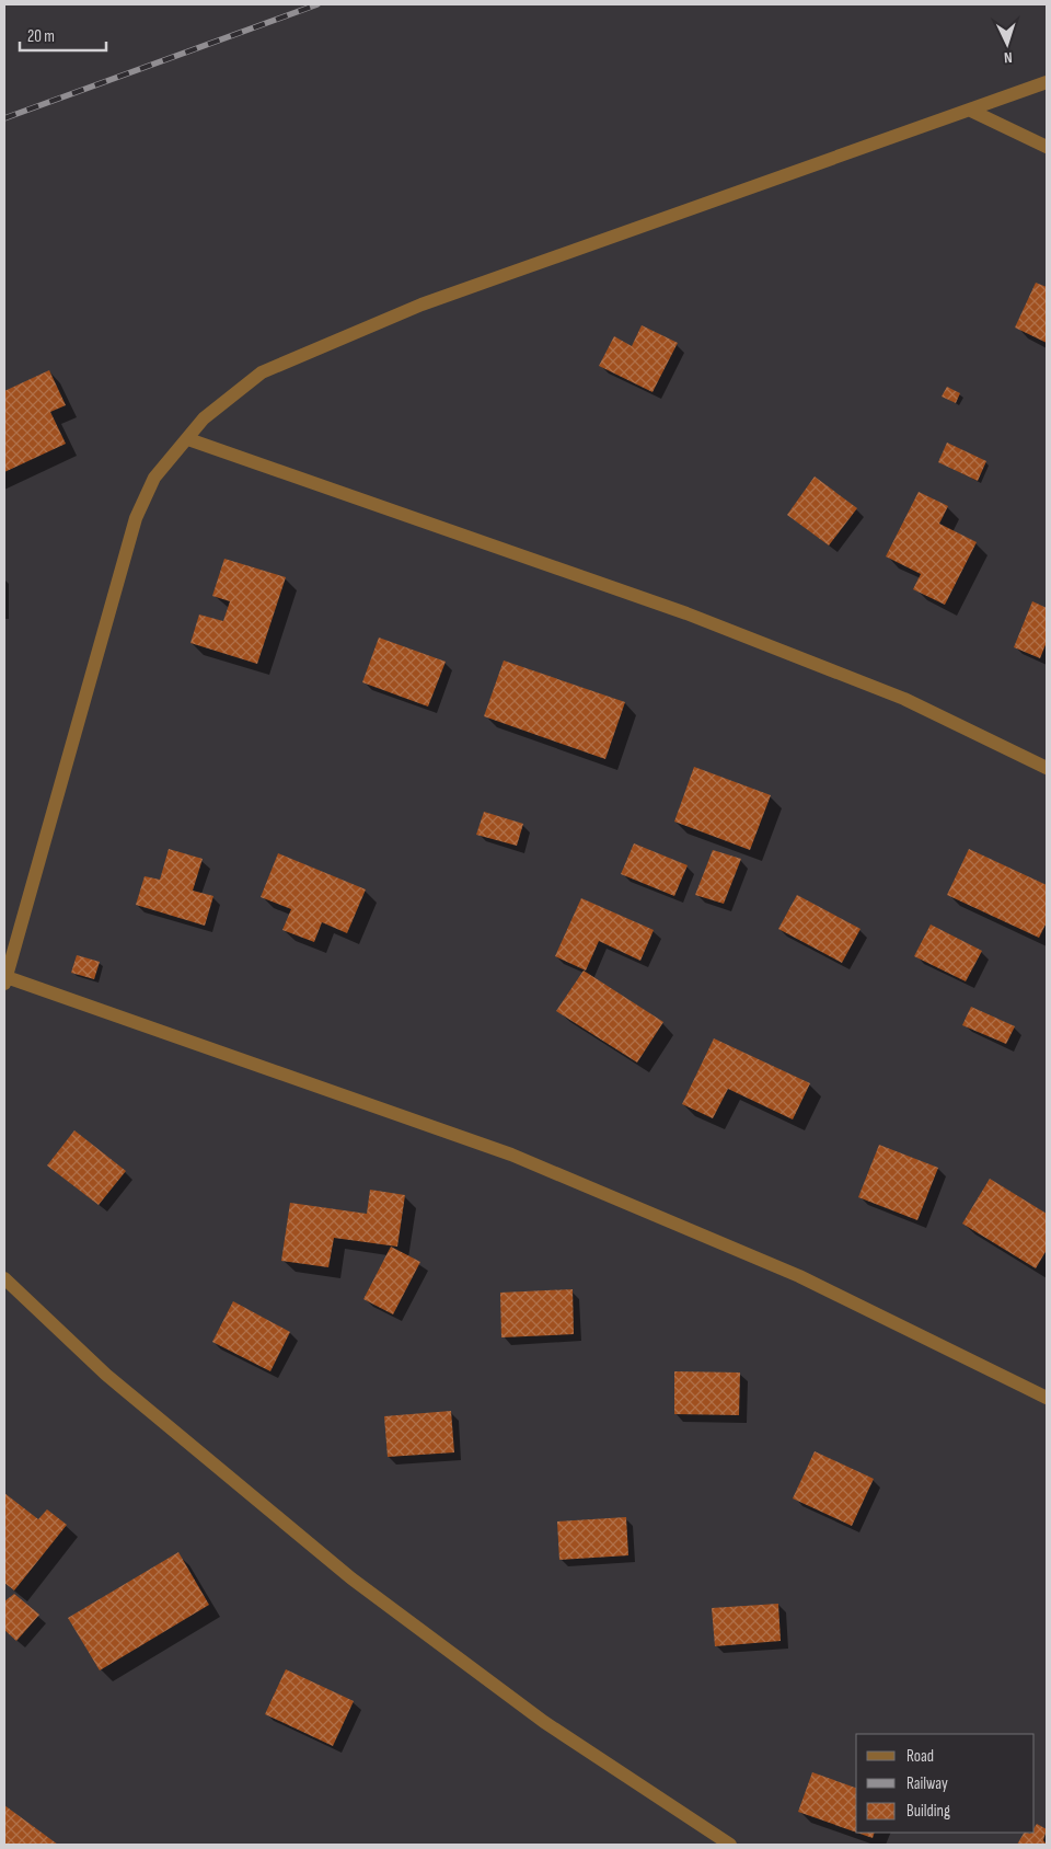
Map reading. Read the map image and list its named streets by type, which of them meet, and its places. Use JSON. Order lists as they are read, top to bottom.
{
  "legend": ["Road", "Railway", "Building"],
  "scale_bar": "20 m",
  "north": "bottom"
}
